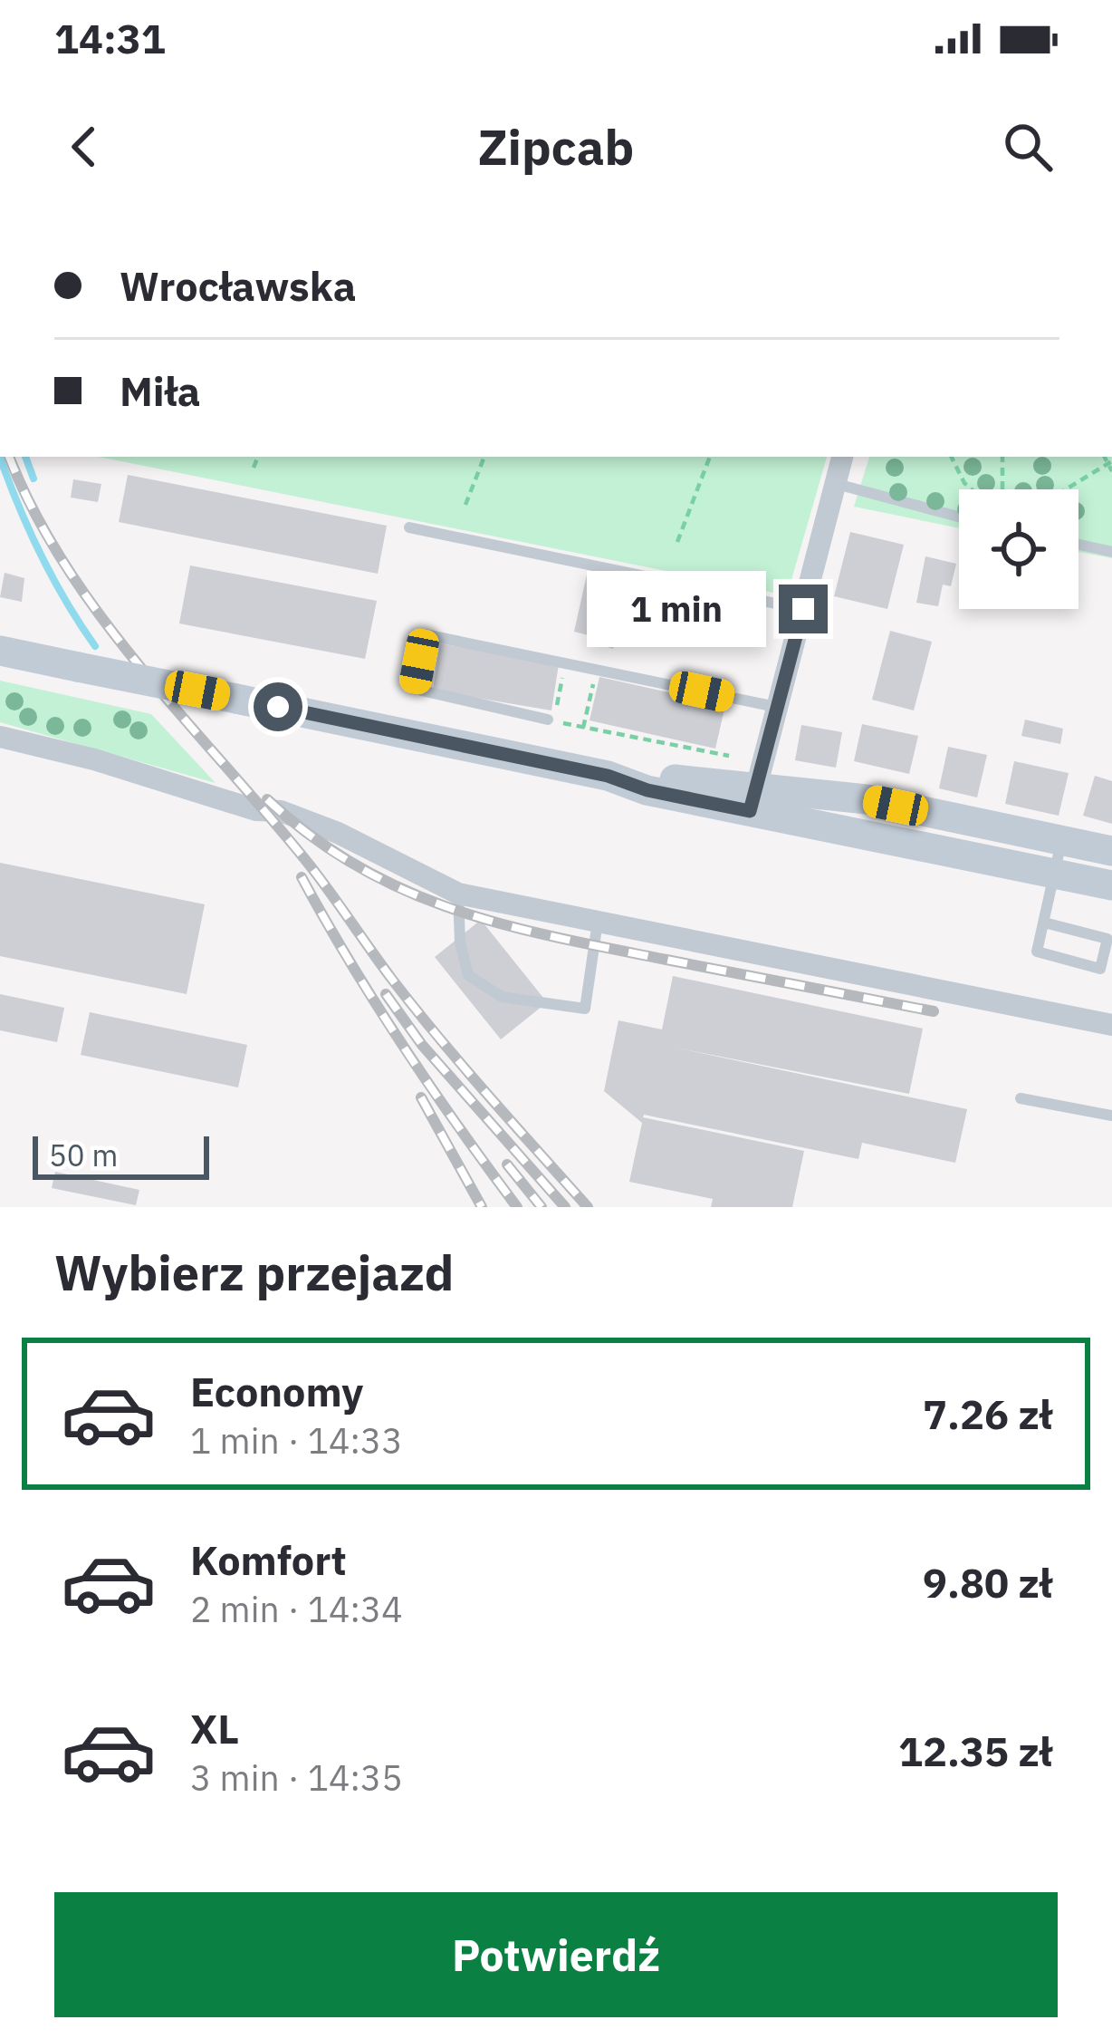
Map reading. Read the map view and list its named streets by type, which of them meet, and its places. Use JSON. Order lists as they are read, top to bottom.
{
  "scale_bar": "50 m",
  "page": {
    "status": "14:31",
    "header": "Zipcab",
    "banner": ["Wrocławska", "Miła"],
    "bubble": "1 min",
    "scale": "50 m",
    "heading": "Wybierz przejazd",
    "list": [
      {
        "name": "Economy",
        "note": "1 min · 14:33",
        "value": "7.26 zł"
      },
      {
        "name": "Komfort",
        "note": "2 min · 14:34",
        "value": "9.80 zł"
      },
      {
        "name": "XL",
        "note": "3 min · 14:35",
        "value": "12.35 zł"
      }
    ],
    "buttons": "Potwierdź"
  }
}
